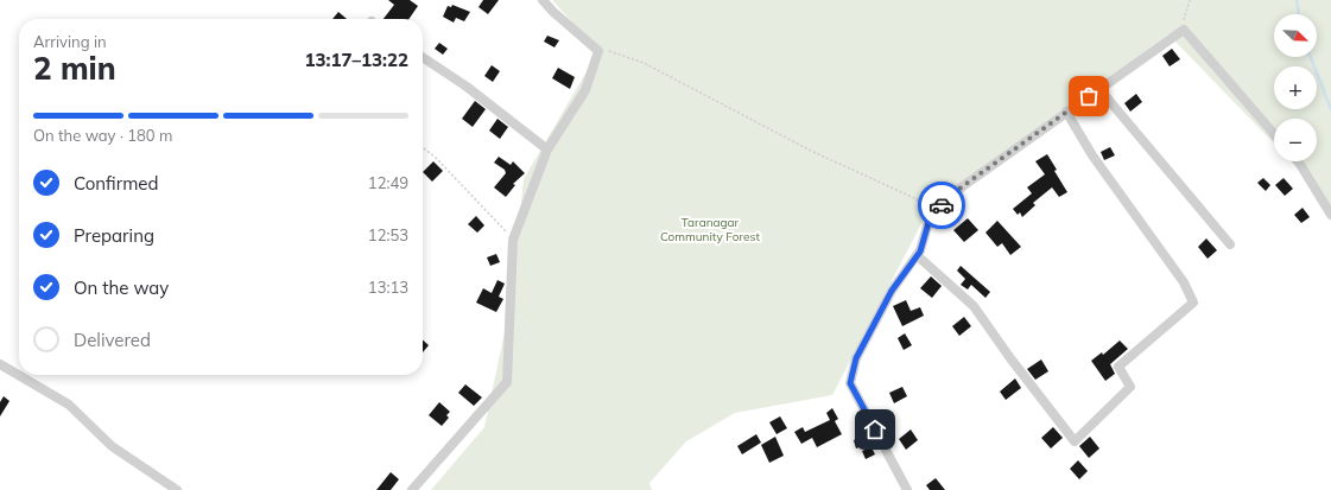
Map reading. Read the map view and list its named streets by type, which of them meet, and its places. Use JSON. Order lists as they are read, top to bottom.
{
  "parks": ["Taranagar Community Forest"],
  "north": "bottom right",
  "page": {
    "map_buttons": ["+", "−"],
    "heading": ["2 min", "Arriving in", "13:17–13:22"],
    "bar": "On the way · 180 m",
    "list": [
      ["Confirmed", "12:49"],
      ["Preparing", "12:53"],
      ["On the way", "13:13"],
      "Delivered"
    ]
  }
}
